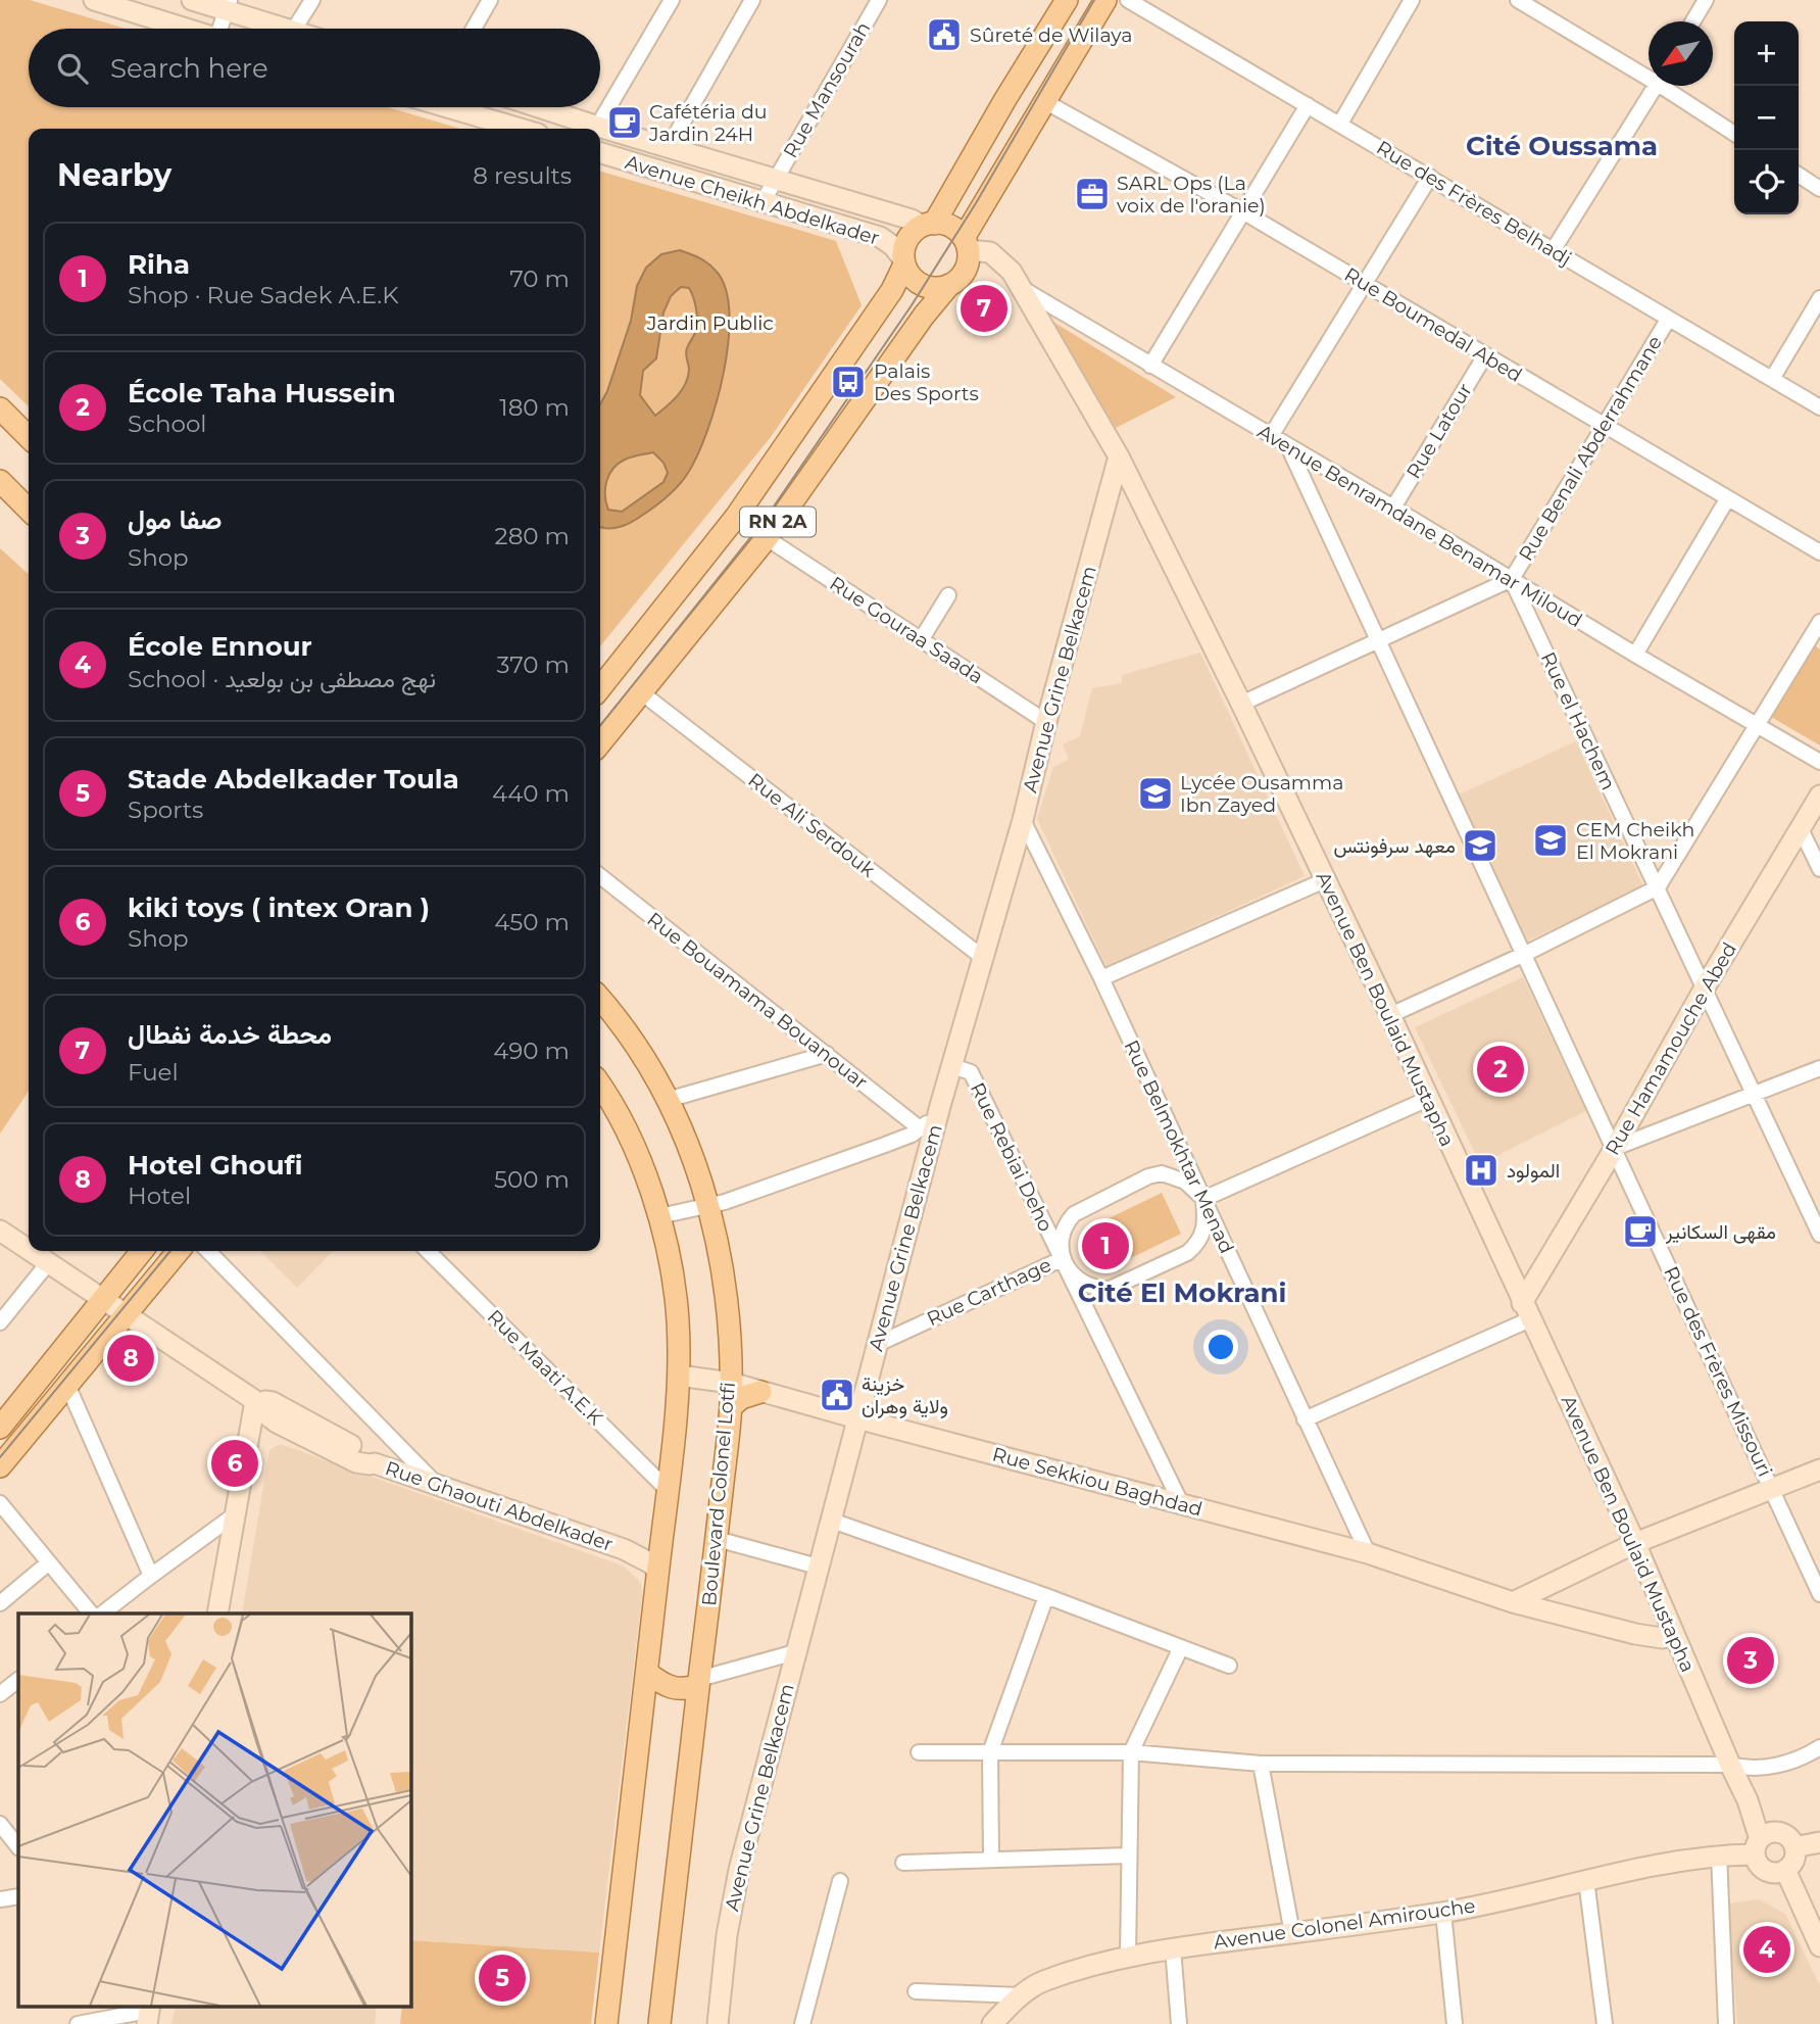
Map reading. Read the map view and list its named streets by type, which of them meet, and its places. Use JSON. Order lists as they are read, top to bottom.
{
  "streets": {
    "main road": [
      "Avenue Cheikh Abdelkader",
      "RN 2A",
      "Avenue Grine Belkacem",
      "Avenue Ben Boulaid Mustapha",
      "Rue Hamamouche Abed",
      "Rue Sekkiou Baghdad",
      "Boulevard Colonel Lotfi",
      "Rue Ghaouti Abdelkader",
      "Avenue Colonel Amirouche"
    ],
    "street": [
      "Rue Mansourah",
      "Rue des Frères Belhadj",
      "Rue Boumedal Abed",
      "Rue Latour",
      "Rue Benali Abderrahmane",
      "Avenue Benramdane Benamar Miloud",
      "Rue Gouraa Saada",
      "Rue el Hachem",
      "Rue Ali Serdouk",
      "Rue Bouamama Bouanouar",
      "Rue Belmokhtar Menad",
      "Rue Rebiai Deho",
      "Rue Carthage",
      "Rue Maati A.E.K",
      "Rue des Frères Missouri"
    ]
  },
  "crossings": [
    ["Rue Mansourah", "Avenue Cheikh Abdelkader"],
    ["Avenue Cheikh Abdelkader", "RN 2A"],
    ["Avenue Cheikh Abdelkader", "Avenue Ben Boulaid Mustapha"],
    ["Rue des Frères Belhadj", "Rue Benali Abderrahmane"],
    ["Rue Boumedal Abed", "Rue Latour"],
    ["Rue Boumedal Abed", "Rue Benali Abderrahmane"],
    ["Rue Latour", "Avenue Benramdane Benamar Miloud"],
    ["Rue Benali Abderrahmane", "Avenue Benramdane Benamar Miloud"],
    ["Rue Benali Abderrahmane", "Rue el Hachem"],
    ["Rue Benali Abderrahmane", "Avenue Ben Boulaid Mustapha"],
    ["Rue Benali Abderrahmane", "Rue des Frères Missouri"],
    ["RN 2A", "Rue Gouraa Saada"],
    ["RN 2A", "Rue Ali Serdouk"],
    ["RN 2A", "Avenue Ben Boulaid Mustapha"],
    ["Avenue Benramdane Benamar Miloud", "Rue el Hachem"],
    ["Avenue Benramdane Benamar Miloud", "Avenue Ben Boulaid Mustapha"],
    ["Avenue Benramdane Benamar Miloud", "Rue des Frères Missouri"],
    ["Rue Gouraa Saada", "Avenue Grine Belkacem"],
    ["Avenue Grine Belkacem", "Rue Ali Serdouk"],
    ["Avenue Grine Belkacem", "Avenue Ben Boulaid Mustapha"],
    ["Avenue Grine Belkacem", "Rue Belmokhtar Menad"],
    ["Avenue Grine Belkacem", "Rue Rebiai Deho"],
    ["Avenue Grine Belkacem", "Rue Carthage"],
    ["Avenue Grine Belkacem", "Rue Sekkiou Baghdad"],
    ["Rue el Hachem", "Rue Hamamouche Abed"],
    ["Avenue Ben Boulaid Mustapha", "Rue Hamamouche Abed"],
    ["Avenue Ben Boulaid Mustapha", "Rue Sekkiou Baghdad"],
    ["Avenue Ben Boulaid Mustapha", "Avenue Colonel Amirouche"],
    ["Rue Hamamouche Abed", "Rue des Frères Missouri"],
    ["Rue Belmokhtar Menad", "Rue Rebiai Deho"],
    ["Rue Belmokhtar Menad", "Rue Carthage"],
    ["Rue Belmokhtar Menad", "Rue Sekkiou Baghdad"],
    ["Rue Rebiai Deho", "Rue Carthage"],
    ["Rue Rebiai Deho", "Rue Sekkiou Baghdad"],
    ["Rue Sekkiou Baghdad", "Boulevard Colonel Lotfi"]
  ],
  "districts": ["Cité Oussama", "Cité El Mokrani"],
  "parks": ["Jardin Public"],
  "places": {
    "public building": ["Sûreté de Wilaya", "خزينة ولاية وهران"],
    "cafe": ["Cafétéria du Jardin 24H", "مقهى السكانير"],
    "office": ["SARL Ops (La voix de l'oranie)"],
    "bus stop": ["Palais Des Sports"],
    "school or university": ["Lycée Ousamma Ibn Zayed", "CEM Cheikh El Mokrani", "معهد سرفونتس"],
    "hospital": ["المولود"]
  },
  "north": "bottom left",
  "page": {
    "map_buttons": ["+", "−"],
    "search": "Search here",
    "heading": ["Nearby", "8 results"],
    "list": [
      {
        "mark": "1",
        "name": "Riha",
        "note": "Shop · Rue Sadek A.E.K",
        "value": "70 m"
      },
      {
        "mark": "2",
        "name": "École Taha Hussein",
        "note": "School",
        "value": "180 m"
      },
      {
        "mark": "3",
        "name": "صفا مول",
        "note": "Shop",
        "value": "280 m"
      },
      {
        "mark": "4",
        "name": "École Ennour",
        "note": "School · نهج مصطفى بن بولعيد",
        "value": "370 m"
      },
      {
        "mark": "5",
        "name": "Stade Abdelkader Toula",
        "note": "Sports",
        "value": "440 m"
      },
      {
        "mark": "6",
        "name": "kiki toys ( intex Oran )",
        "note": "Shop",
        "value": "450 m"
      },
      {
        "mark": "7",
        "name": "محطة خدمة نفطال",
        "note": "Fuel",
        "value": "490 m"
      },
      {
        "mark": "8",
        "name": "Hotel Ghoufi",
        "note": "Hotel",
        "value": "500 m"
      }
    ],
    "pins": [
      "7",
      "2",
      "1",
      "8",
      "6",
      "3",
      "4",
      "5"
    ]
  }
}
